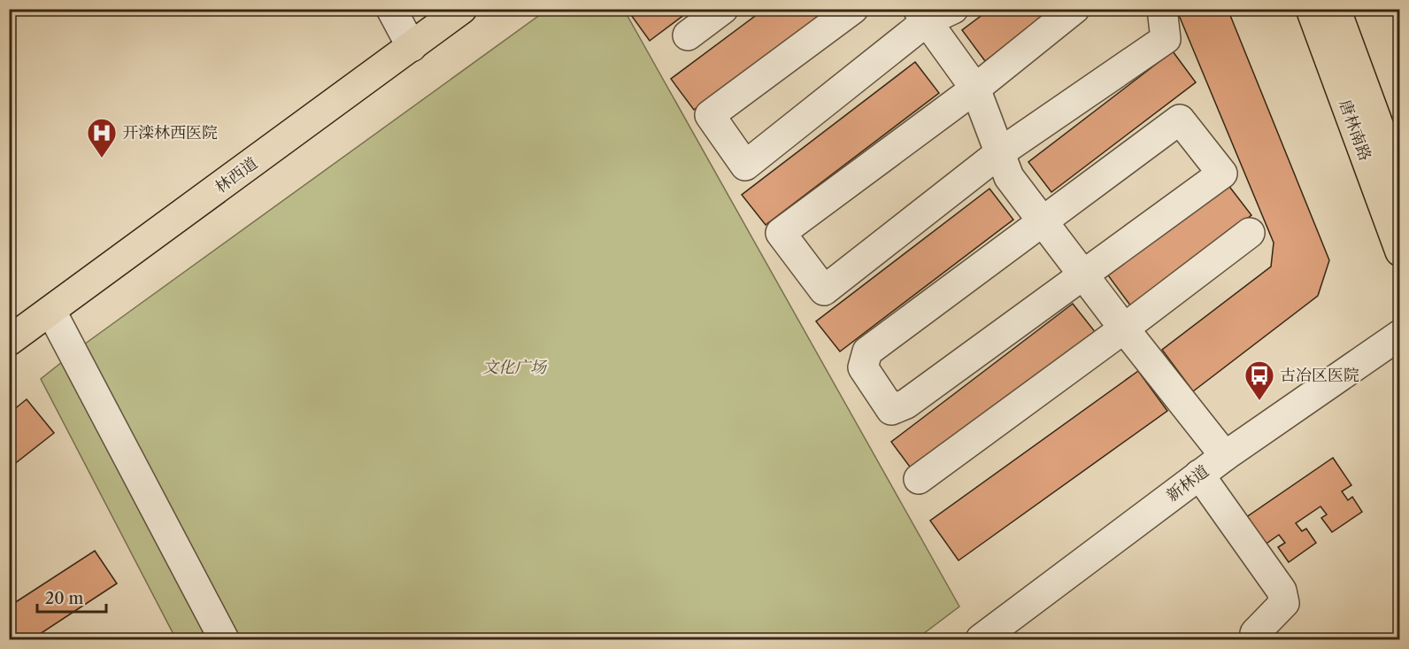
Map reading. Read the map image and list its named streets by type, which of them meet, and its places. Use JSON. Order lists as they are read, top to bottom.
{
  "streets": {
    "main road": ["唐林南路", "林西道"],
    "street": ["新林道"]
  },
  "parks": ["文化广场"],
  "places": {
    "hospital": ["开滦林西医院"],
    "bus stop": ["古冶区医院"]
  },
  "scale_bar": "20 m"
}
